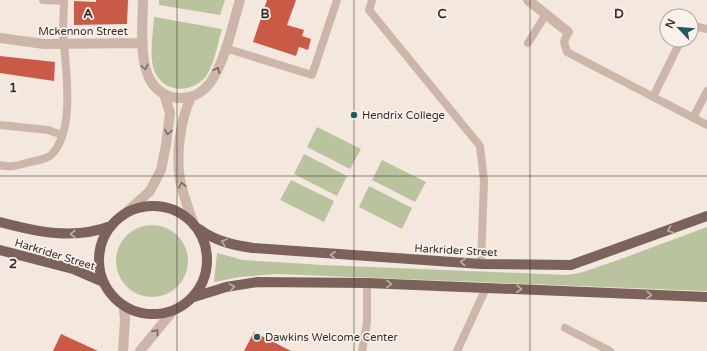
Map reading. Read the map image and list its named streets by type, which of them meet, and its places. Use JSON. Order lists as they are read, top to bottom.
{
  "streets": {
    "main road": ["Harkrider Street"],
    "street": ["Mckennon Street"]
  },
  "places": ["Hendrix College", "Dawkins Welcome Center"],
  "north": "top left",
  "grid": {
    "columns": [
      "A",
      "B",
      "C",
      "D"
    ],
    "rows": ["1", "2"]
  }
}
